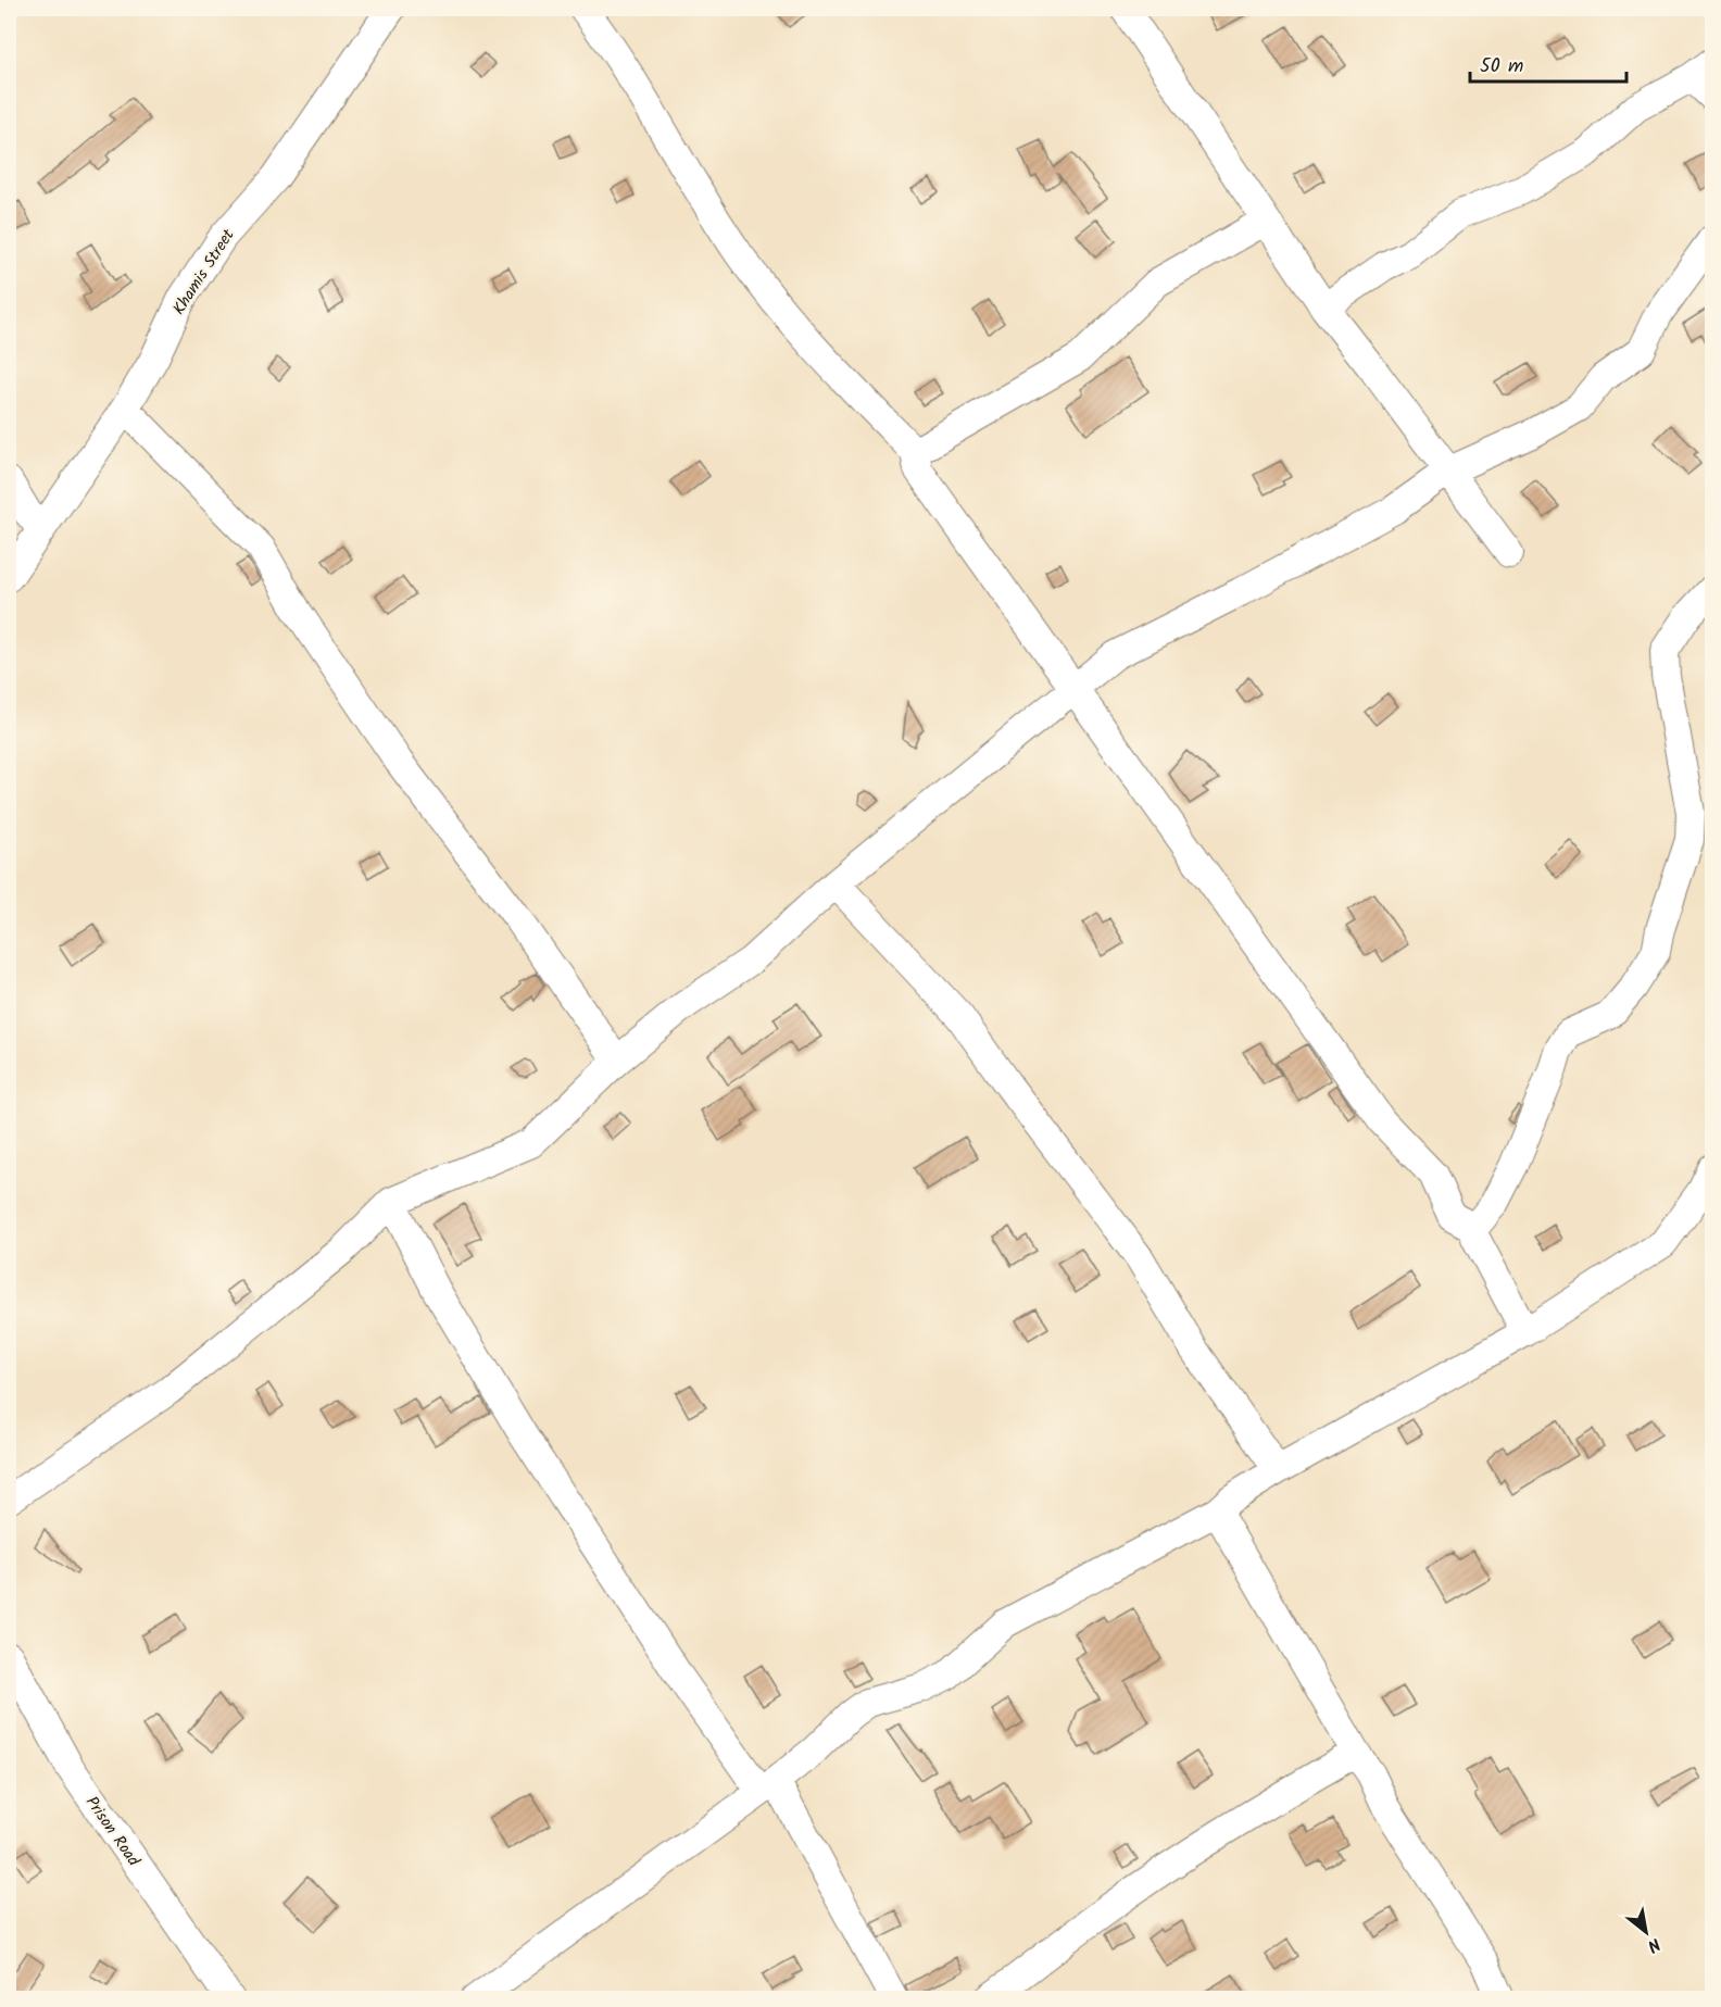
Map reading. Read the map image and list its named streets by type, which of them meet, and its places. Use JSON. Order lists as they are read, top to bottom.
{
  "streets": {
    "street": ["Khamis Street", "Prison Road"]
  },
  "scale_bar": "50 m",
  "north": "bottom right"
}
